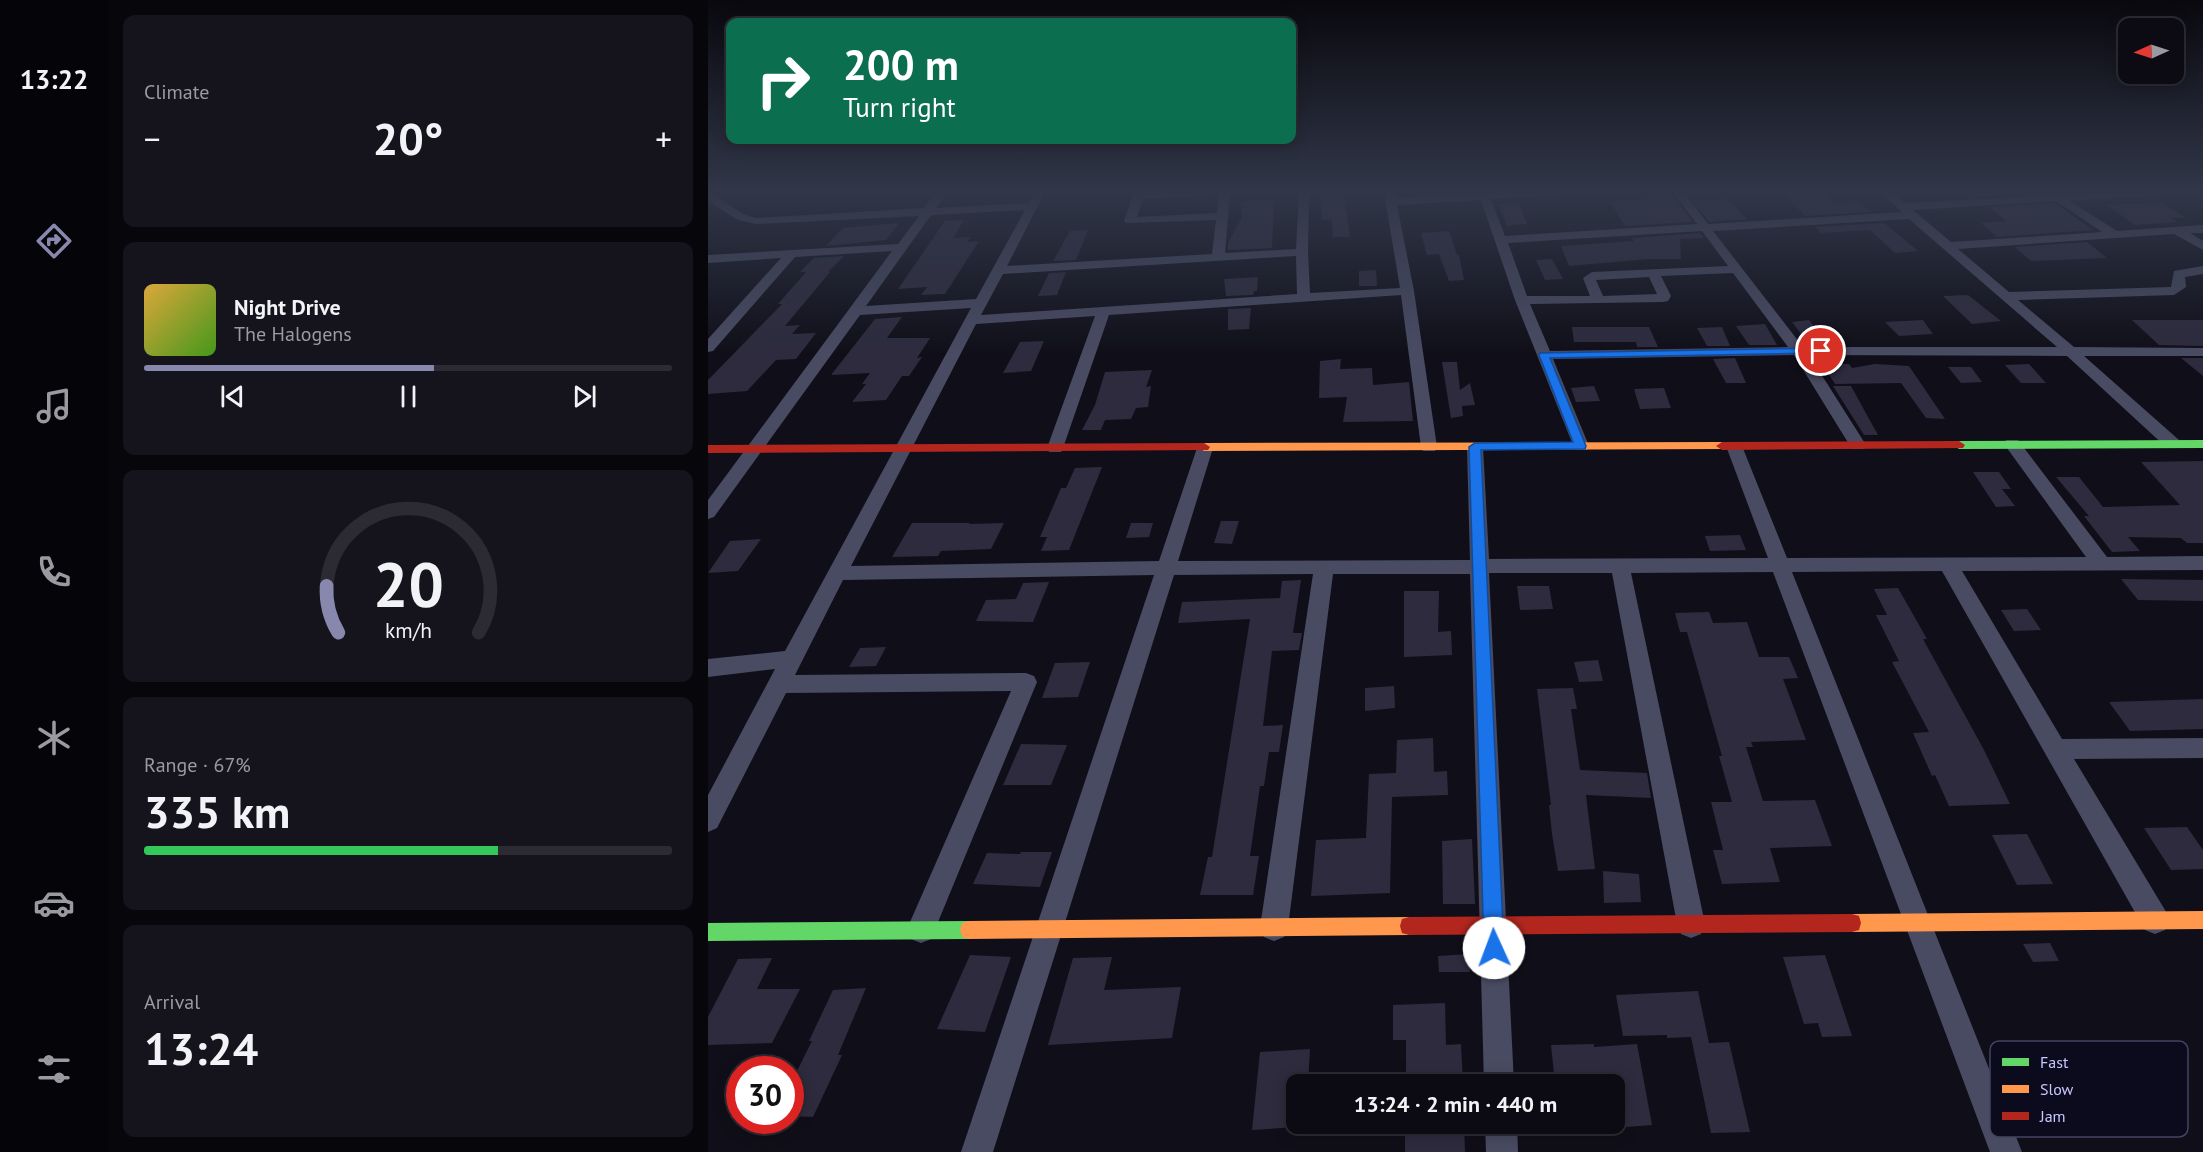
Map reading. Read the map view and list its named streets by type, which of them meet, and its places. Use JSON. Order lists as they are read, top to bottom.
{
  "legend": ["Fast", "Slow", "Jam"],
  "north": "left",
  "page": {
    "tabs": "13:22",
    "tile": [
      "Climate",
      ["Range · 67%", "335 km"],
      ["Arrival", "13:24"]
    ],
    "turn": ["200 m", "Turn right"],
    "heat": ["−", "20°", "+"],
    "song": ["Night Drive", "The Halogens"],
    "limit": "30",
    "trip": "13:24 · 2 min · 440 m",
    "gauge": ["20", "km/h"]
  }
}
